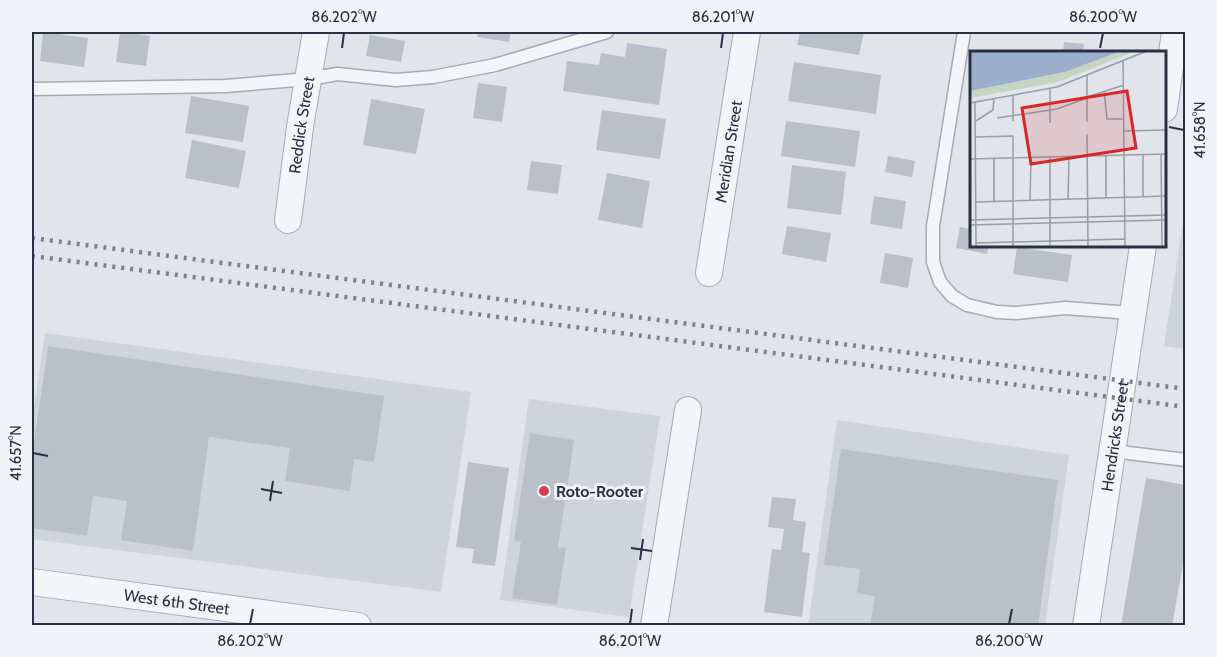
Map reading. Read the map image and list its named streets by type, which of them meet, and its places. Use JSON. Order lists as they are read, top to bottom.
{
  "streets": {
    "street": [
      "Reddick Street",
      "Meridian Street",
      "Hendricks Street",
      "West 6th Street"
    ]
  },
  "places": ["Roto-Rooter"],
  "coordinates": [
    "86.202°W",
    "86.201°W",
    "86.200°W",
    "41.658°N",
    "41.657°N"
  ]
}
